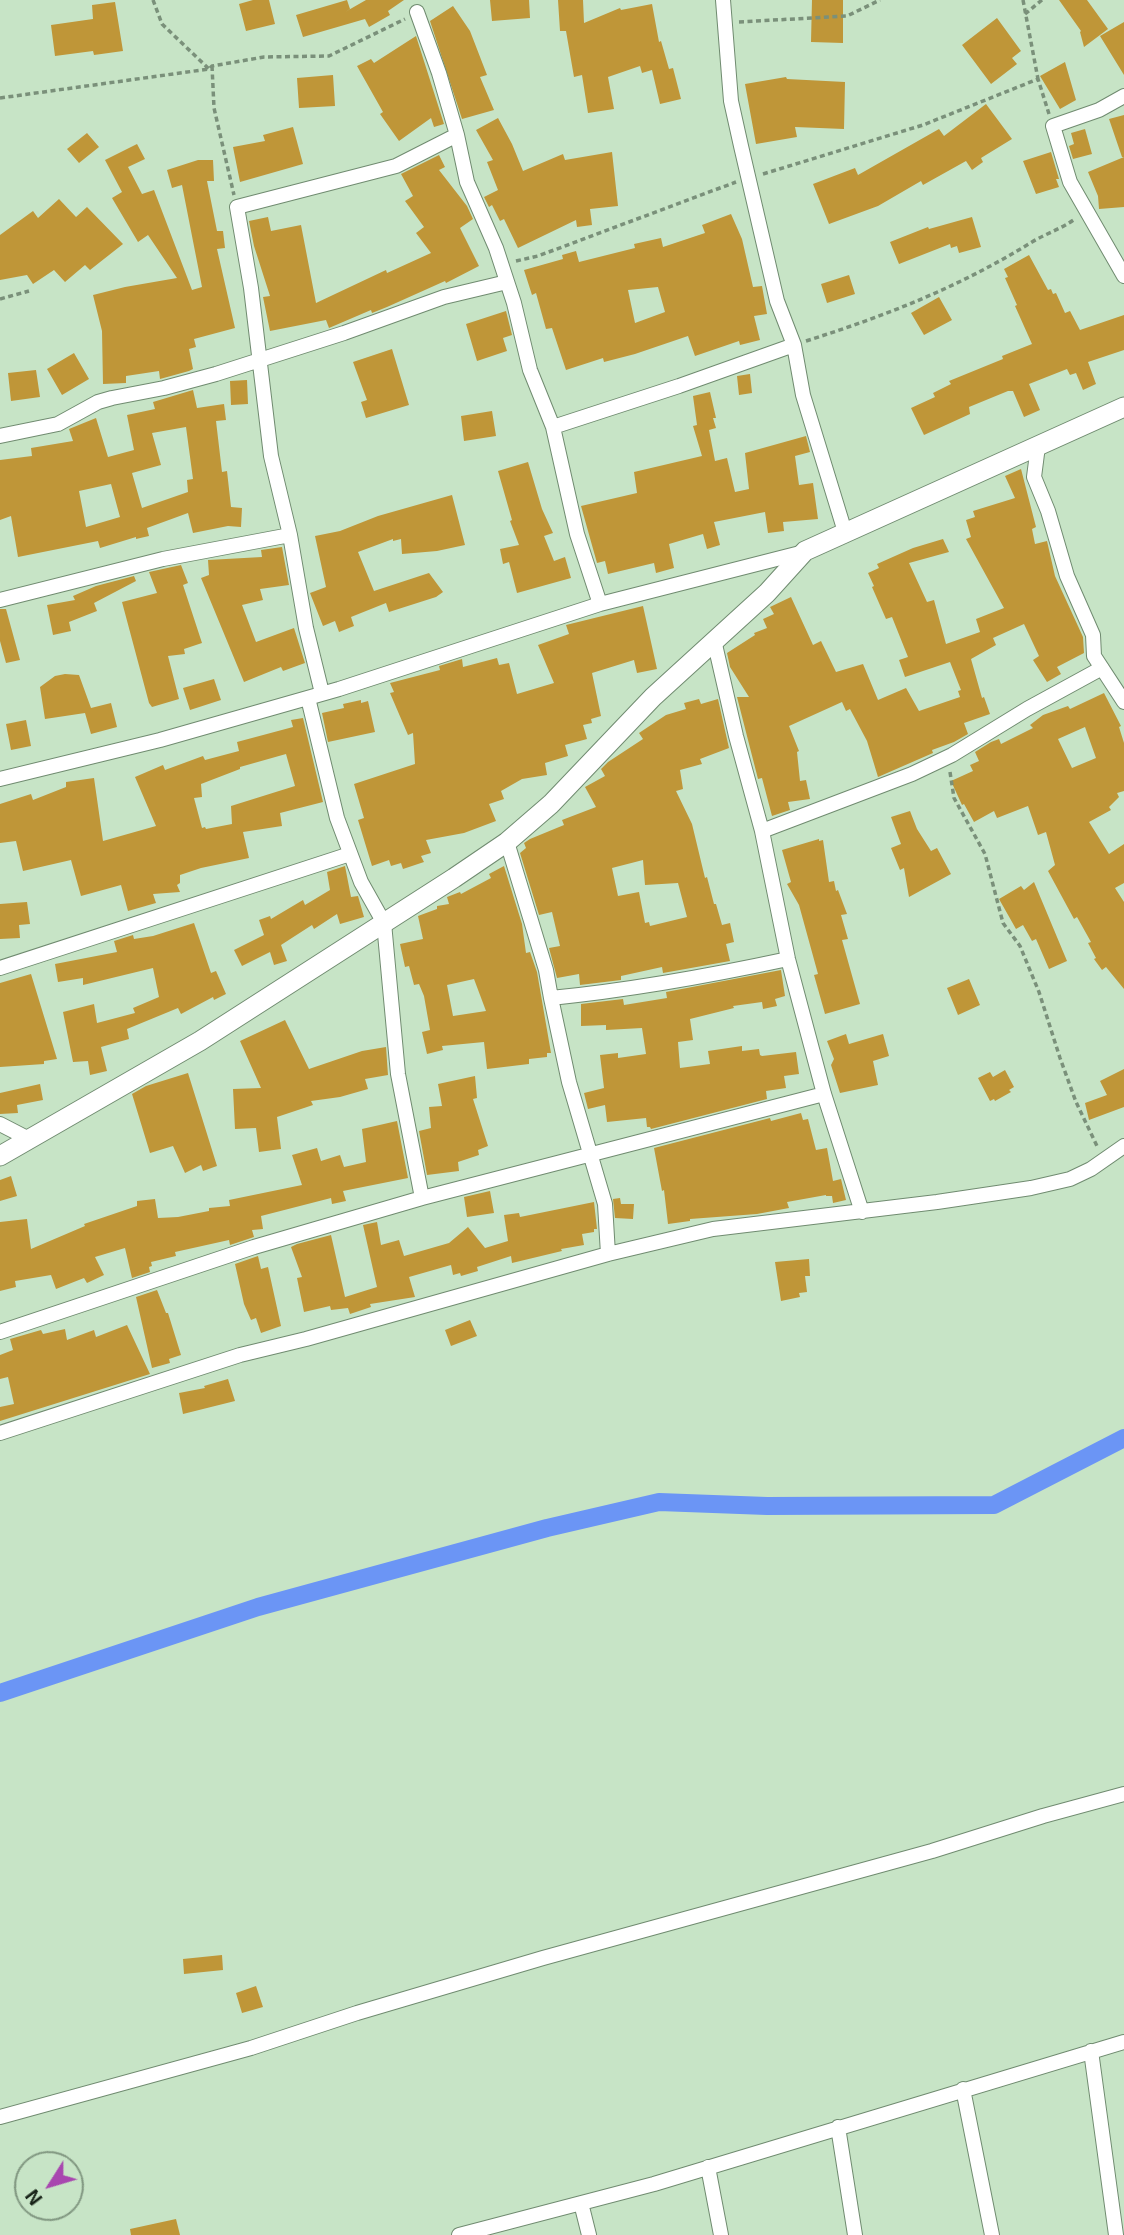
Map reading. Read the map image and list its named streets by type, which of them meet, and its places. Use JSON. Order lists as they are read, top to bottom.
{
  "north": "bottom left"
}
